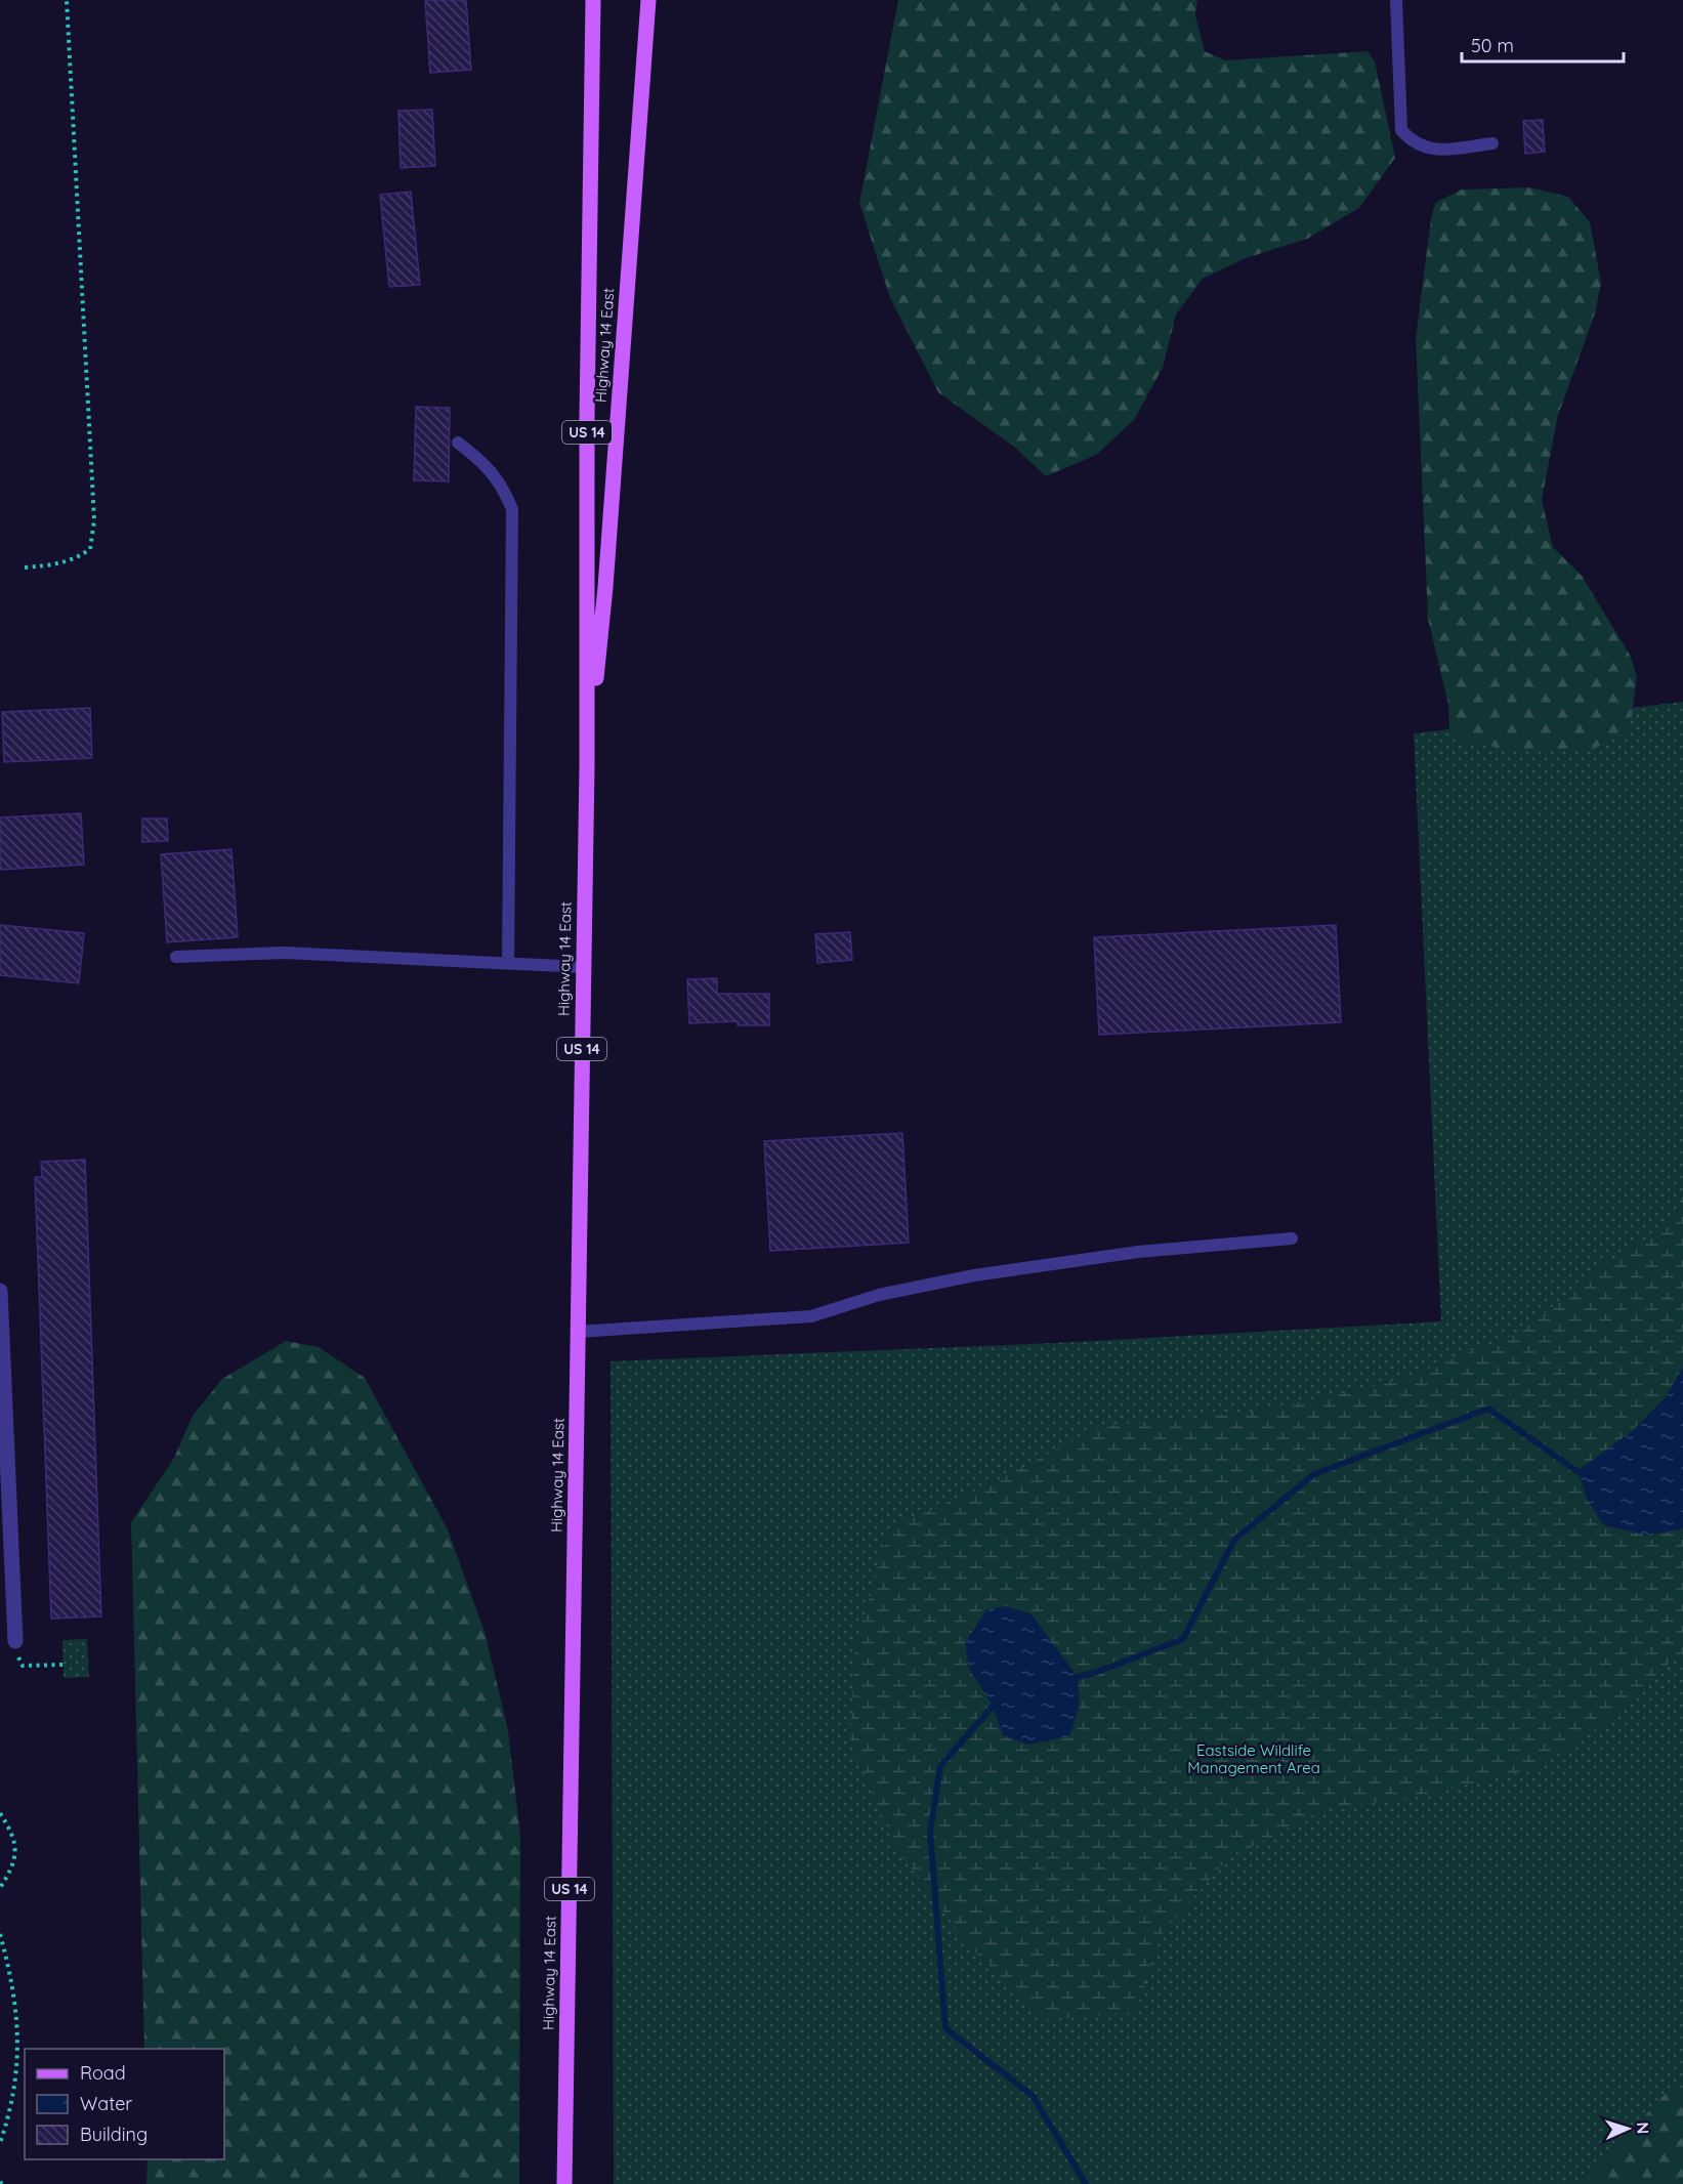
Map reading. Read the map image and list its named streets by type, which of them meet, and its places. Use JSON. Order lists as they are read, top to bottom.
{
  "streets": {
    "main road": ["Highway 14 East", "US 14"]
  },
  "parks": ["Eastside Wildlife Management Area"],
  "legend": ["Road", "Water", "Building"],
  "scale_bar": "50 m",
  "north": "right"
}
